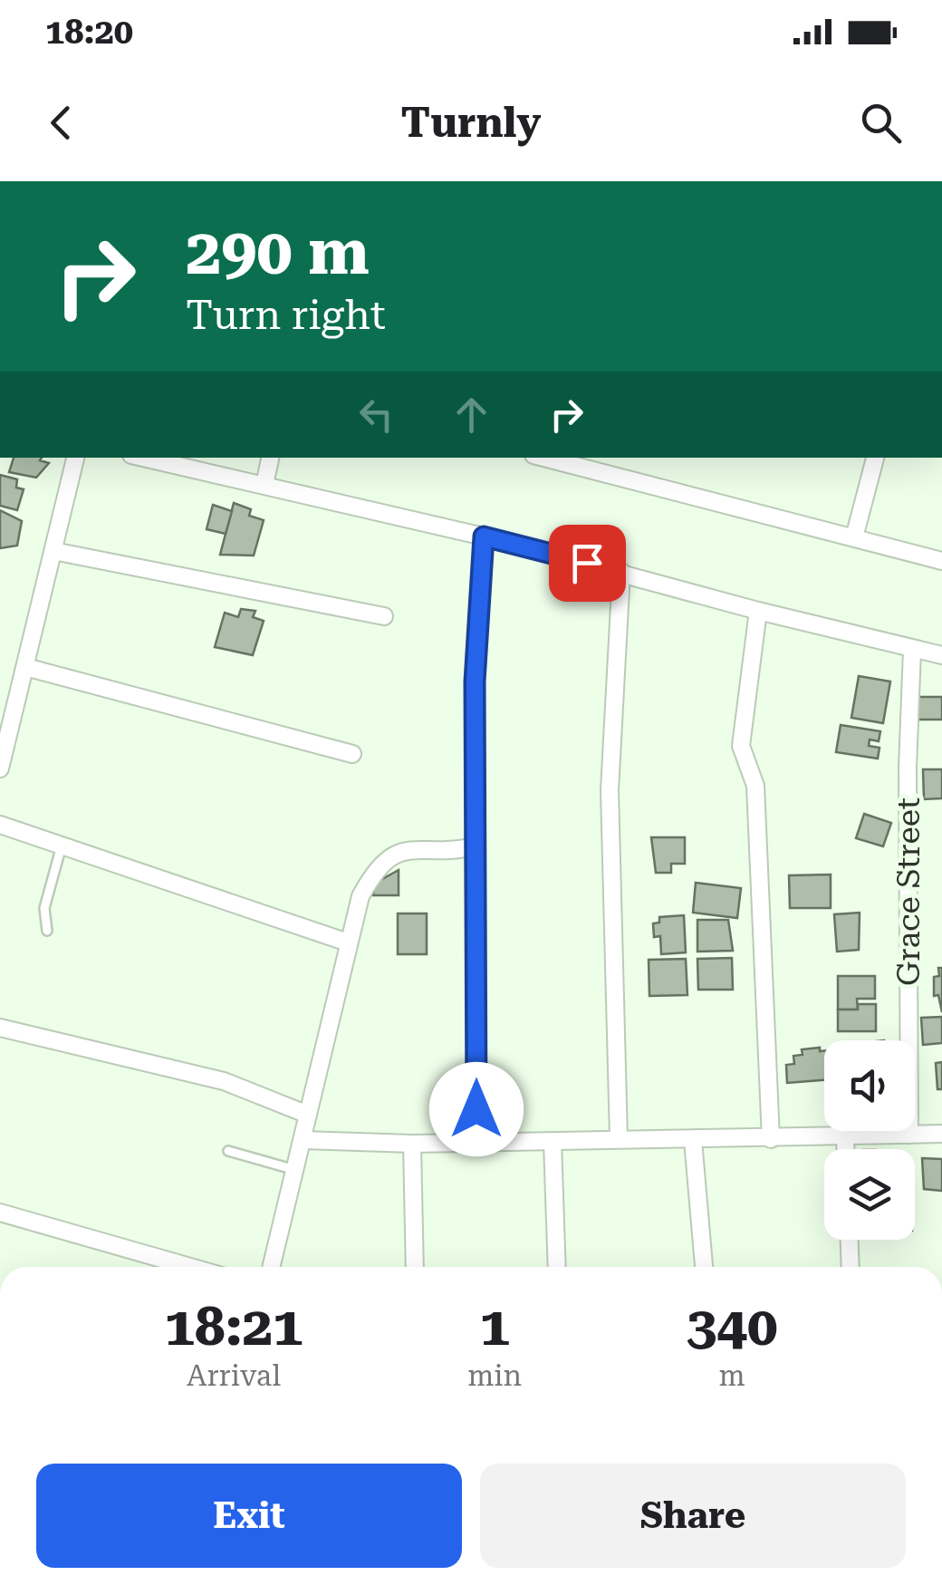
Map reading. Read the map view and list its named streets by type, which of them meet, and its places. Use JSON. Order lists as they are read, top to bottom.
{
  "streets": {
    "street": ["Grace Street"]
  },
  "page": {
    "status": "18:20",
    "header": "Turnly",
    "turn": ["290 m", "Turn right"],
    "eta": [
      "18:21",
      "Arrival",
      "1",
      "min",
      "340",
      "m"
    ],
    "buttons": ["Exit", "Share"]
  }
}
